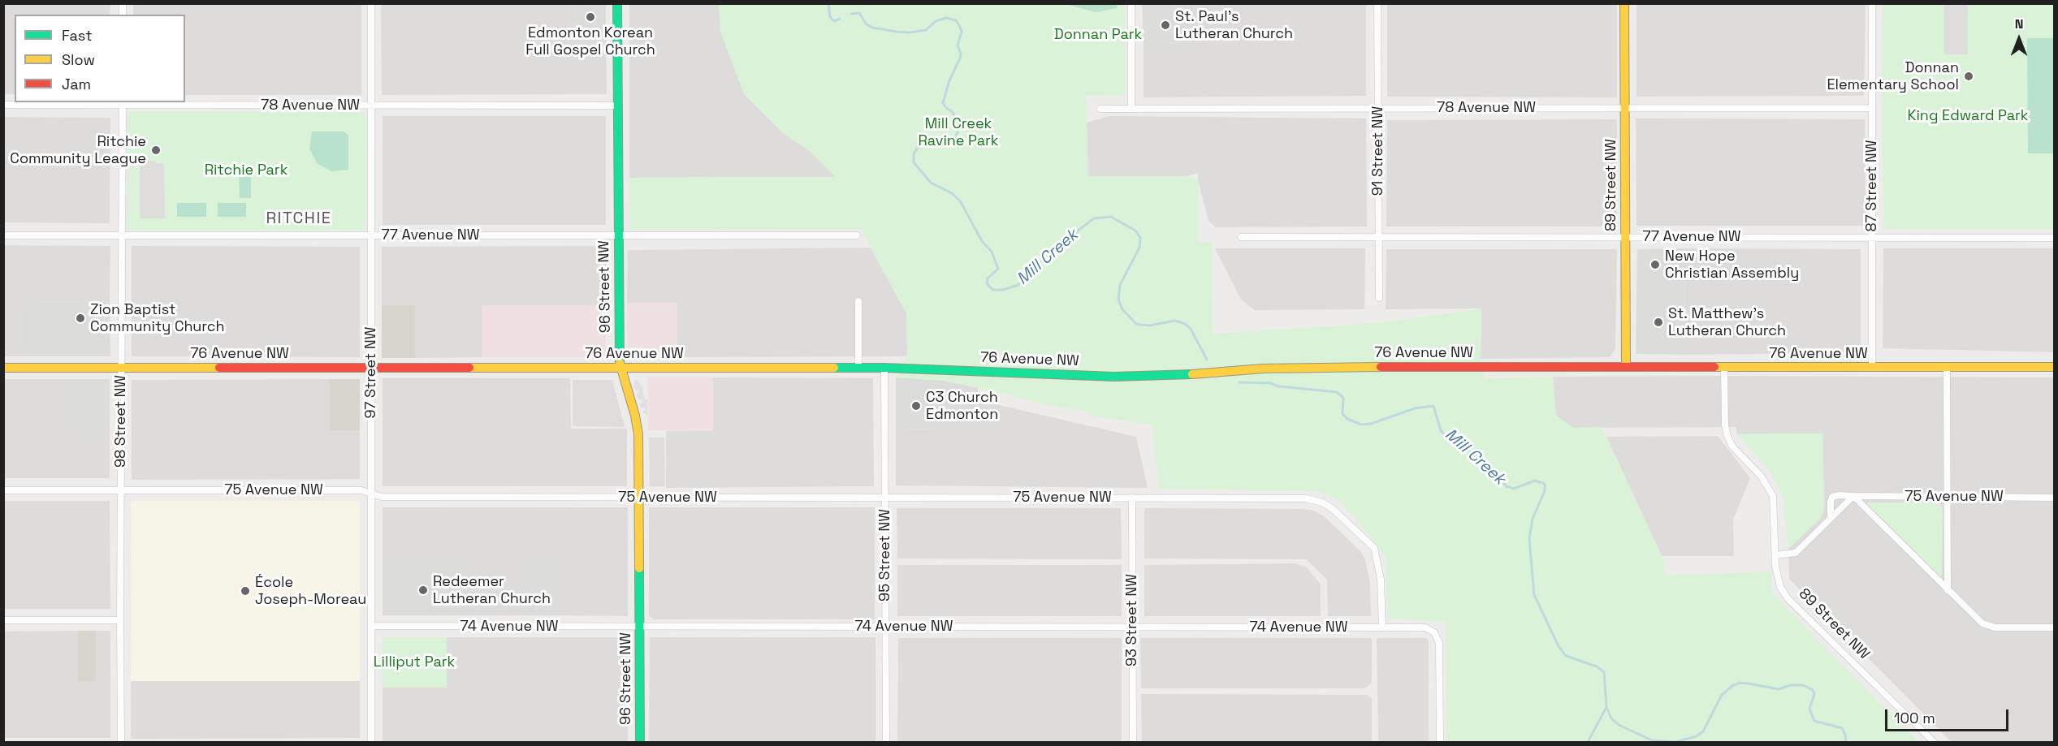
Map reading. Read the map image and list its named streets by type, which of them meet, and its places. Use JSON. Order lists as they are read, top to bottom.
{
  "streets": {
    "street": [
      "78 Avenue NW",
      "91 Street NW",
      "89 Street NW",
      "87 Street NW",
      "77 Avenue NW",
      "96 Street NW",
      "76 Avenue NW",
      "97 Street NW",
      "98 Street NW",
      "75 Avenue NW",
      "95 Street NW",
      "93 Street NW",
      "74 Avenue NW"
    ]
  },
  "crossings": [
    ["78 Avenue NW", "91 Street NW"],
    ["78 Avenue NW", "89 Street NW"],
    ["78 Avenue NW", "87 Street NW"],
    ["78 Avenue NW", "96 Street NW"],
    ["78 Avenue NW", "97 Street NW"],
    ["78 Avenue NW", "98 Street NW"],
    ["91 Street NW", "77 Avenue NW"],
    ["89 Street NW", "77 Avenue NW"],
    ["89 Street NW", "76 Avenue NW"],
    ["87 Street NW", "77 Avenue NW"],
    ["87 Street NW", "76 Avenue NW"],
    ["77 Avenue NW", "96 Street NW"],
    ["77 Avenue NW", "97 Street NW"],
    ["77 Avenue NW", "98 Street NW"],
    ["96 Street NW", "76 Avenue NW"],
    ["96 Street NW", "75 Avenue NW"],
    ["96 Street NW", "74 Avenue NW"],
    ["76 Avenue NW", "97 Street NW"],
    ["76 Avenue NW", "98 Street NW"],
    ["76 Avenue NW", "95 Street NW"],
    ["97 Street NW", "75 Avenue NW"],
    ["97 Street NW", "74 Avenue NW"],
    ["98 Street NW", "75 Avenue NW"],
    ["75 Avenue NW", "95 Street NW"],
    ["75 Avenue NW", "93 Street NW"],
    ["75 Avenue NW", "74 Avenue NW"],
    ["95 Street NW", "74 Avenue NW"],
    ["93 Street NW", "74 Avenue NW"]
  ],
  "districts": ["RITCHIE"],
  "water": ["Mill Creek"],
  "parks": [
    "Donnan Park",
    "King Edward Park",
    "Mill Creek Ravine Park",
    "Ritchie Park",
    "Lilliput Park"
  ],
  "places": [
    "Edmonton Korean Full Gospel Church",
    "St. Paul's Lutheran Church",
    "Donnan Elementary School",
    "Ritchie Community League",
    "New Hope Christian Assembly",
    "Zion Baptist Community Church",
    "St. Matthew's Lutheran Church",
    "C3 Church Edmonton",
    "Redeemer Lutheran Church",
    "École Joseph-Moreau"
  ],
  "legend": ["Fast", "Slow", "Jam"],
  "scale_bar": "100 m",
  "north": "top"
}
